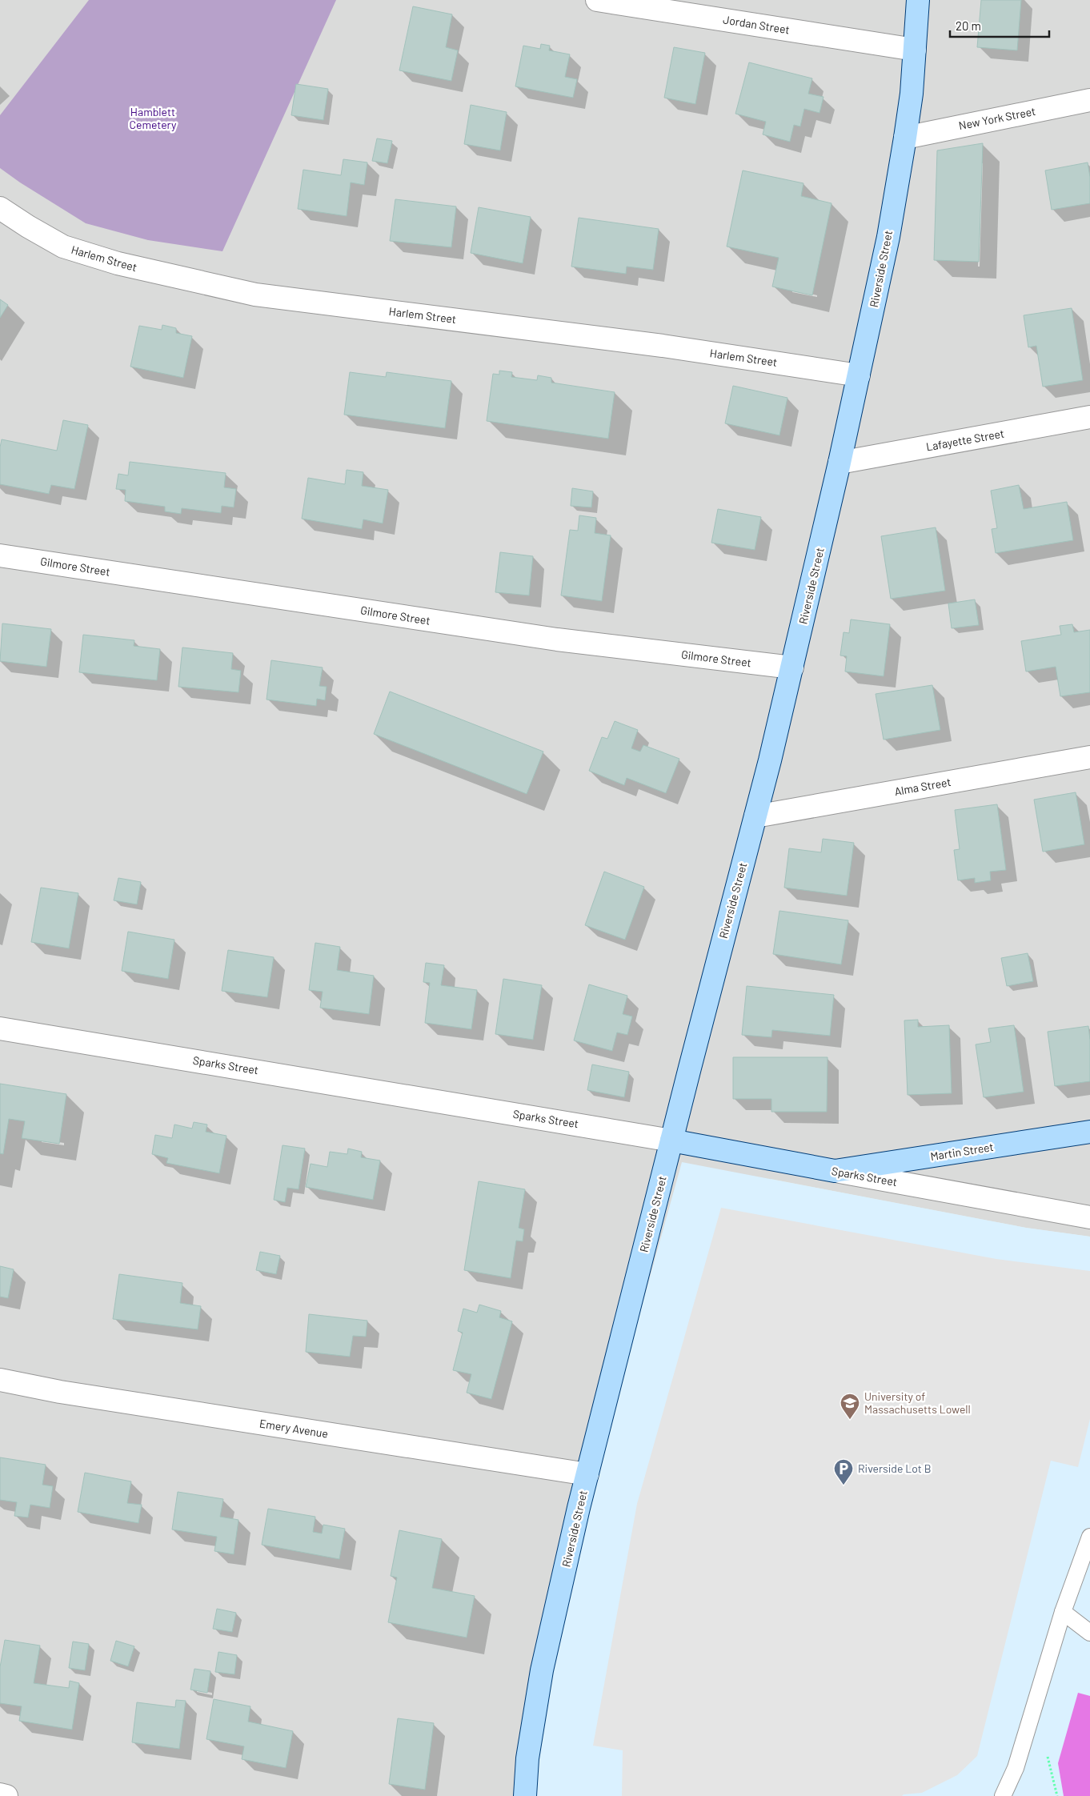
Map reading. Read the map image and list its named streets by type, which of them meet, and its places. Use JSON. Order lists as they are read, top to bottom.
{
  "streets": {
    "main road": ["Riverside Street", "Sparks Street", "Martin Street"],
    "street": [
      "Jordan Street",
      "New York Street",
      "Harlem Street",
      "Lafayette Street",
      "Gilmore Street",
      "Alma Street",
      "Emery Avenue"
    ]
  },
  "crossings": [
    ["Jordan Street", "Riverside Street"],
    ["New York Street", "Riverside Street"],
    ["Harlem Street", "Riverside Street"],
    ["Riverside Street", "Lafayette Street"],
    ["Riverside Street", "Gilmore Street"],
    ["Riverside Street", "Alma Street"],
    ["Riverside Street", "Sparks Street"],
    ["Riverside Street", "Emery Avenue"],
    ["Sparks Street", "Martin Street"]
  ],
  "parks": ["Hamblett Cemetery"],
  "places": {
    "school or university": ["University of Massachusetts Lowell"],
    "parking": ["Riverside Lot B"]
  },
  "scale_bar": "20 m"
}
